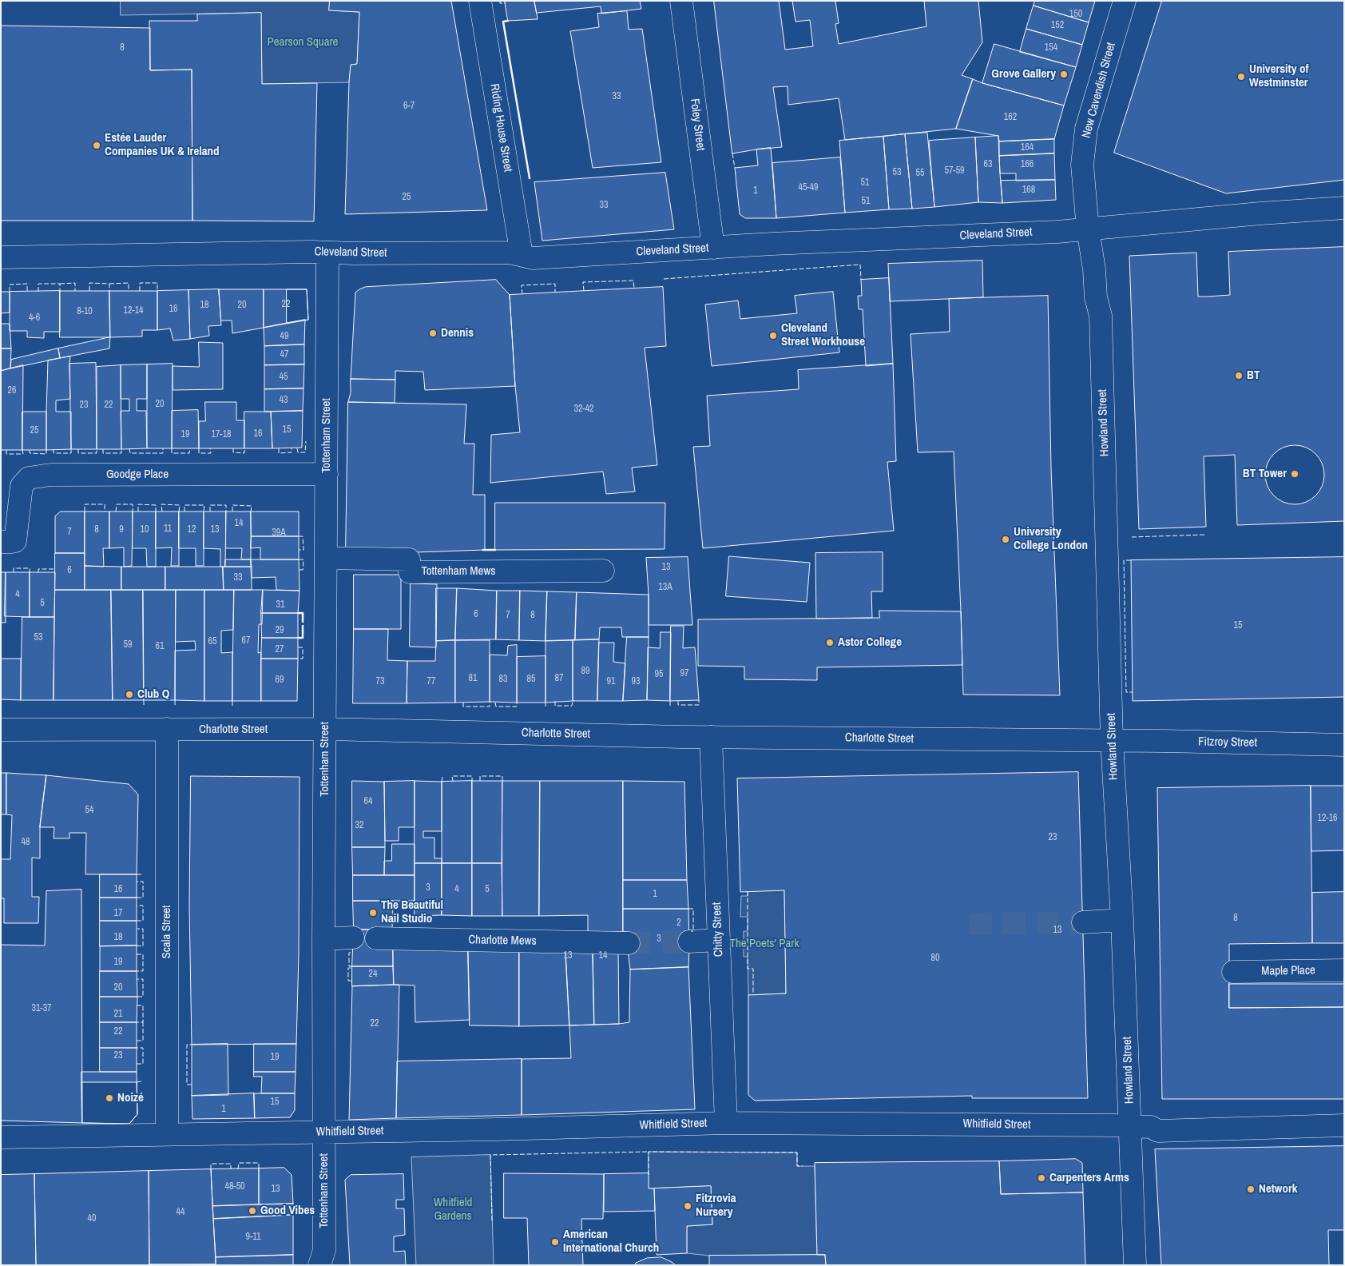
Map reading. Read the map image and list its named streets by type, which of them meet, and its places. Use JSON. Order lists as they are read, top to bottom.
{
  "streets": {
    "street": [
      "New Cavendish Street",
      "Foley Street",
      "Riding House Street",
      "Cleveland Street",
      "Howland Street",
      "Tottenham Street",
      "Goodge Place",
      "Tottenham Mews",
      "Charlotte Street",
      "Fitzroy Street",
      "Chitty Street",
      "Scala Street",
      "Charlotte Mews",
      "Maple Place",
      "Whitfield Street"
    ]
  },
  "crossings": [
    ["New Cavendish Street", "Cleveland Street"],
    ["New Cavendish Street", "Howland Street"],
    ["Foley Street", "Cleveland Street"],
    ["Riding House Street", "Cleveland Street"],
    ["Cleveland Street", "Howland Street"],
    ["Cleveland Street", "Tottenham Street"],
    ["Howland Street", "Charlotte Street"],
    ["Howland Street", "Fitzroy Street"],
    ["Howland Street", "Whitfield Street"],
    ["Tottenham Street", "Goodge Place"],
    ["Tottenham Street", "Tottenham Mews"],
    ["Tottenham Street", "Charlotte Street"],
    ["Tottenham Street", "Whitfield Street"],
    ["Charlotte Street", "Fitzroy Street"],
    ["Charlotte Street", "Chitty Street"],
    ["Charlotte Street", "Scala Street"],
    ["Chitty Street", "Whitfield Street"],
    ["Scala Street", "Whitfield Street"]
  ],
  "parks": ["Pearson Square", "The Poets' Park", "Whitfield Gardens"],
  "places": [
    "Grove Gallery",
    "University of Westminster",
    "Estée Lauder Companies UK & Ireland",
    "Dennis",
    "Cleveland Street Workhouse",
    "BT",
    "BT Tower",
    "University College London",
    "Astor College",
    "Club Q",
    "The Beautiful Nail Studio",
    "Noizé",
    "Carpenters Arms",
    "Network",
    "Fitzrovia Nursery",
    "Good Vibes",
    "American International Church"
  ],
  "house_numbers": [
    "150",
    "152",
    "8",
    "154",
    "33",
    "6-7",
    "162",
    "164",
    "63",
    "166",
    "57-59",
    "53",
    "55",
    "51",
    "45-49",
    "168",
    "1",
    "25",
    "51",
    "33",
    "22",
    "18",
    "20",
    "16",
    "12-14",
    "8-10",
    "4-6",
    "49",
    "47",
    "45",
    "26",
    "43",
    "20",
    "23",
    "22",
    "32-42",
    "15",
    "25",
    "16",
    "19",
    "17-18",
    "14",
    "11",
    "8",
    "9",
    "10",
    "12",
    "13",
    "7",
    "39A",
    "13",
    "6",
    "33",
    "13A",
    "4",
    "5",
    "31",
    "6",
    "7",
    "8",
    "15",
    "29",
    "53",
    "67",
    "65",
    "59",
    "61",
    "27",
    "89",
    "97",
    "95",
    "81",
    "87",
    "83",
    "85",
    "69",
    "73",
    "77",
    "91",
    "93",
    "64",
    "54",
    "12-16",
    "32",
    "23",
    "48",
    "3",
    "16",
    "4",
    "5",
    "1",
    "17",
    "8",
    "2",
    "13",
    "18",
    "3",
    "13",
    "14",
    "80",
    "19",
    "24",
    "20",
    "31-37",
    "21",
    "22",
    "22",
    "23",
    "19",
    "15",
    "1",
    "48-50",
    "13",
    "44",
    "40",
    "9-11"
  ]
}
